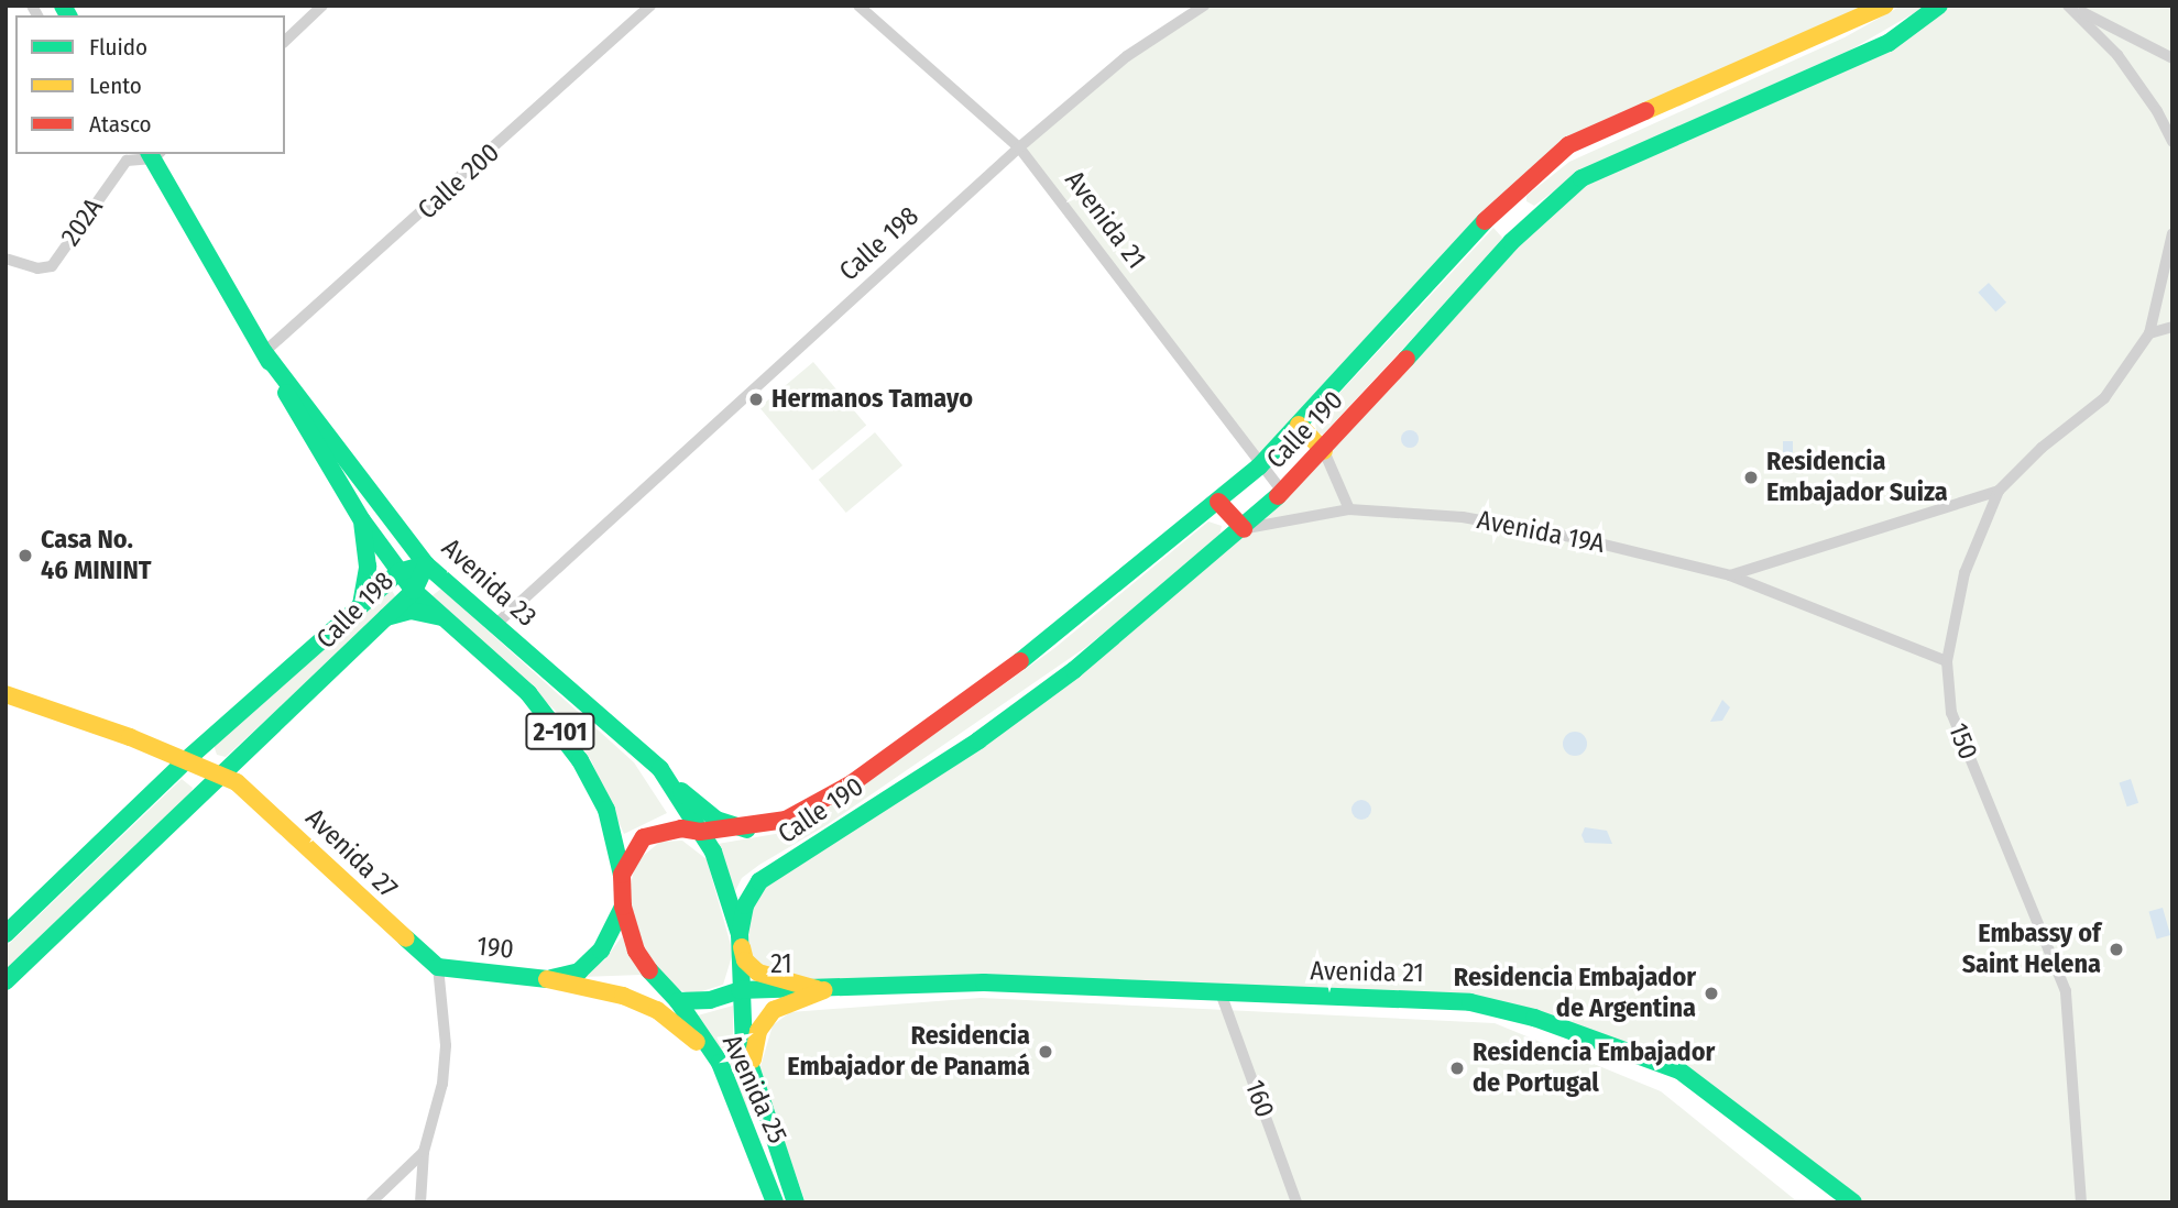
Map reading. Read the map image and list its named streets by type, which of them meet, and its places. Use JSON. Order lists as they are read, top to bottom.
{
  "streets": {
    "main road": [
      "Avenida 21",
      "Calle 198",
      "Calle 190",
      "Avenida 23",
      "2-101",
      "Avenida 27",
      "190",
      "21",
      "Avenida 25"
    ],
    "street": [
      "Calle 200",
      "202A",
      "Avenida 19A",
      "150",
      "160"
    ]
  },
  "crossings": [
    ["Calle 200", "Avenida 23"],
    ["Avenida 21", "Calle 198"],
    ["Avenida 21", "Calle 190"],
    ["Avenida 21", "21"],
    ["Avenida 21", "160"],
    ["202A", "Avenida 23"],
    ["Calle 198", "Avenida 23"],
    ["Calle 198", "Avenida 27"],
    ["Calle 190", "Avenida 19A"],
    ["Calle 190", "Avenida 23"],
    ["Calle 190", "21"],
    ["Calle 190", "Avenida 25"],
    ["Avenida 19A", "150"],
    ["Avenida 23", "21"],
    ["Avenida 23", "Avenida 25"],
    ["Avenida 27", "190"],
    ["21", "Avenida 25"]
  ],
  "places": [
    "Hermanos Tamayo",
    "Residencia Embajador Suiza",
    "Casa No. 46 MININT",
    "Embassy of Saint Helena",
    "Residencia Embajador de Argentina",
    "Residencia Embajador de Panamá",
    "Residencia Embajador de Portugal"
  ],
  "legend": ["Fluido", "Lento", "Atasco"]
}
